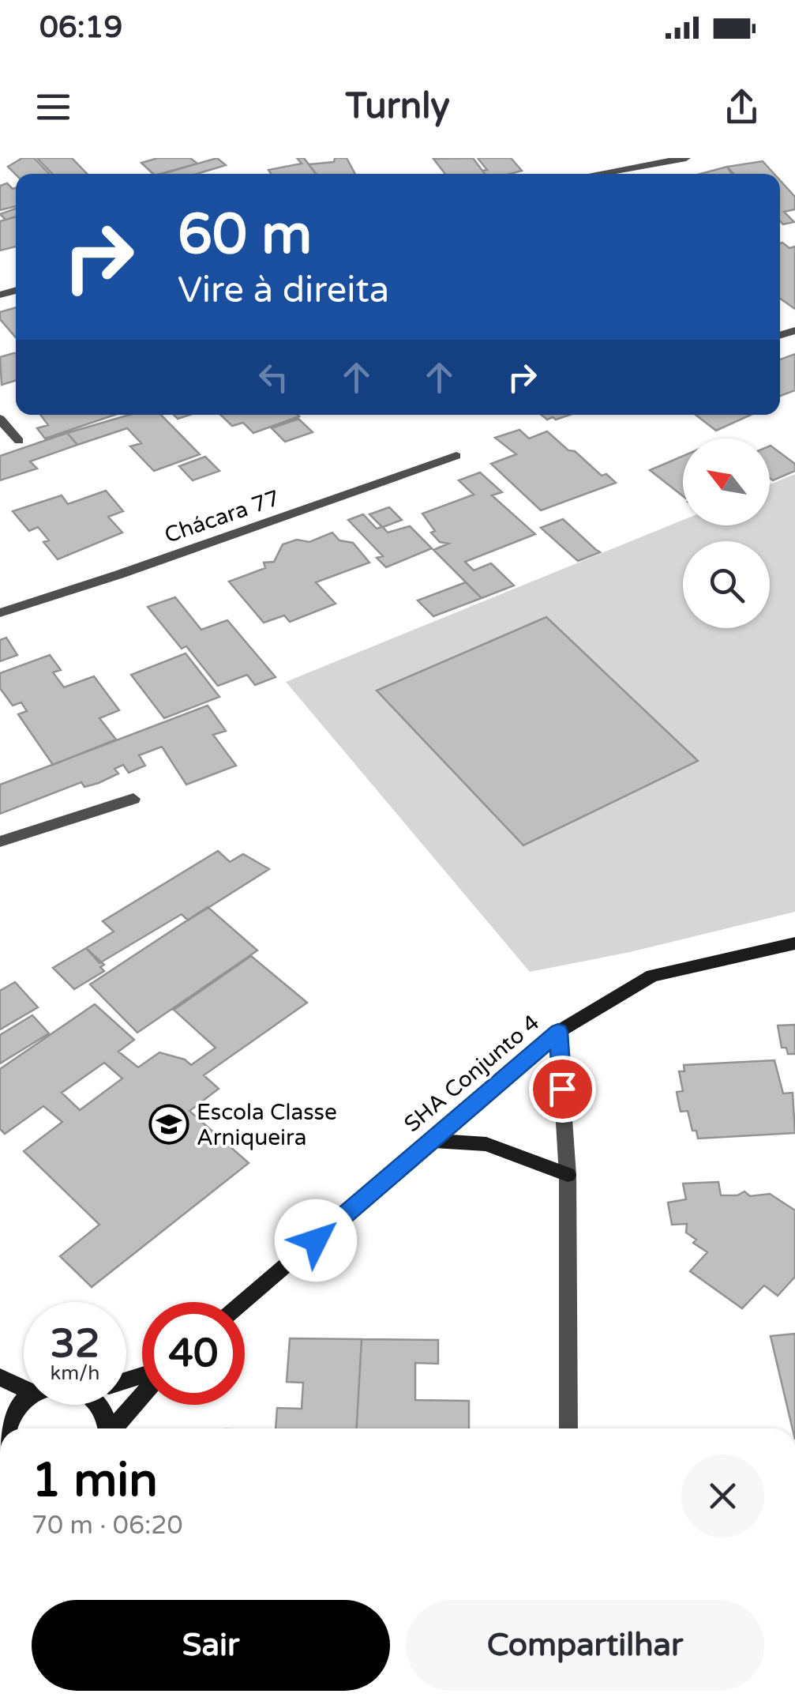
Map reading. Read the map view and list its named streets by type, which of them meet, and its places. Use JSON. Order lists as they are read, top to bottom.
{
  "streets": {
    "street": ["Chácara 77", "SHA Conjunto 4"]
  },
  "places": {
    "school or university": ["Escola Classe Arniqueira"]
  },
  "north": "top left",
  "page": {
    "status": "06:19",
    "header": "Turnly",
    "turn": ["60 m", "Vire à direita"],
    "speed": "32 km/h",
    "limit": "40",
    "heading": ["1 min", "70 m · 06:20"],
    "buttons": ["Sair", "Compartilhar"]
  }
}
